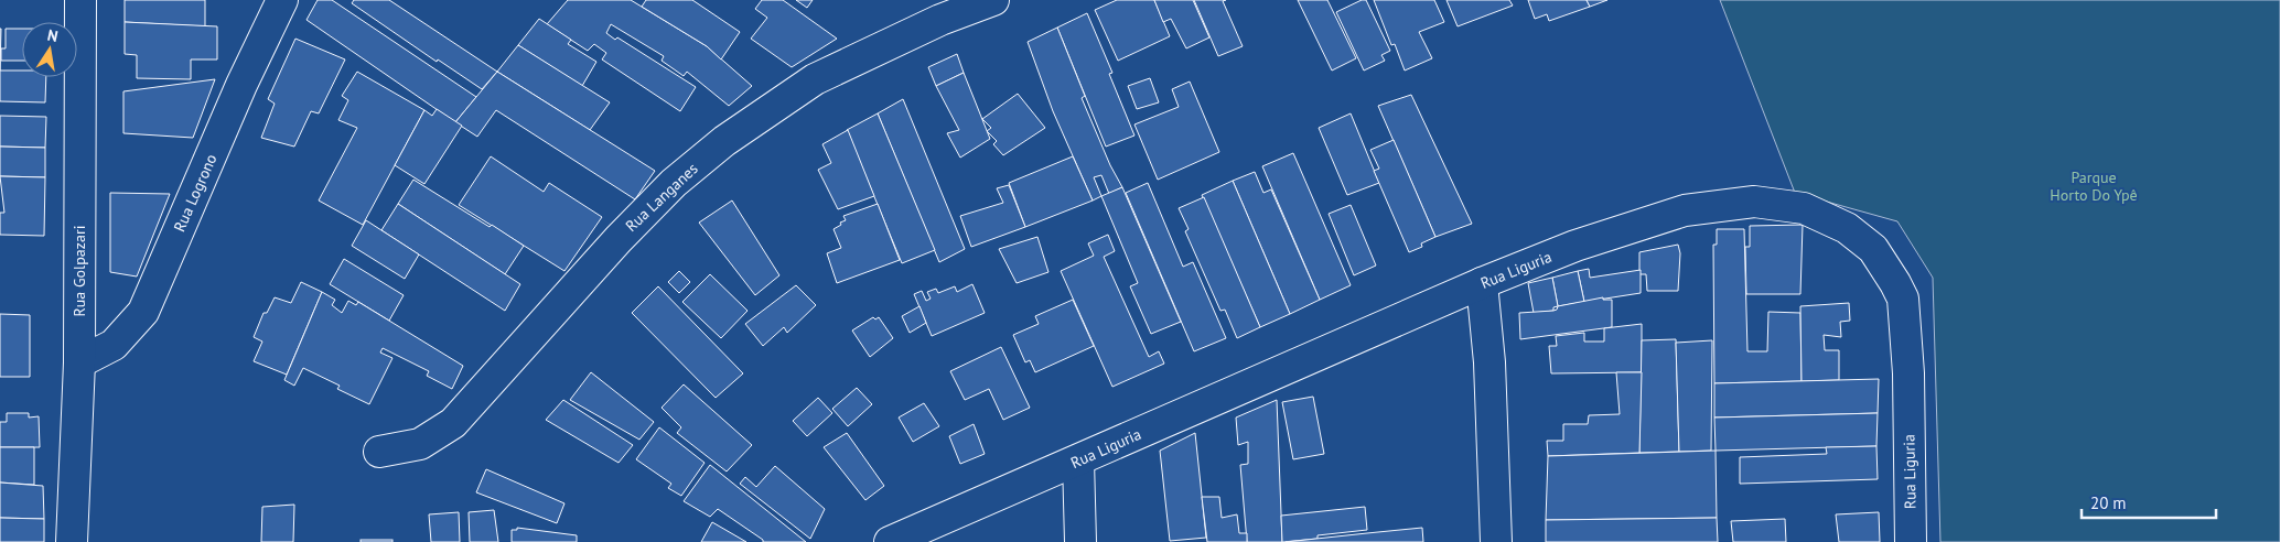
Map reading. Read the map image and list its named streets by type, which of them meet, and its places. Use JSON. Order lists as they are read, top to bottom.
{
  "streets": {
    "street": [
      "Rua Logrono",
      "Rua Langanes",
      "Rua Liguria",
      "Rua Golpazari"
    ]
  },
  "crossings": [
    ["Rua Logrono", "Rua Golpazari"]
  ],
  "parks": ["Parque Horto Do Ypê"],
  "scale_bar": "20 m",
  "north": "top"
}
